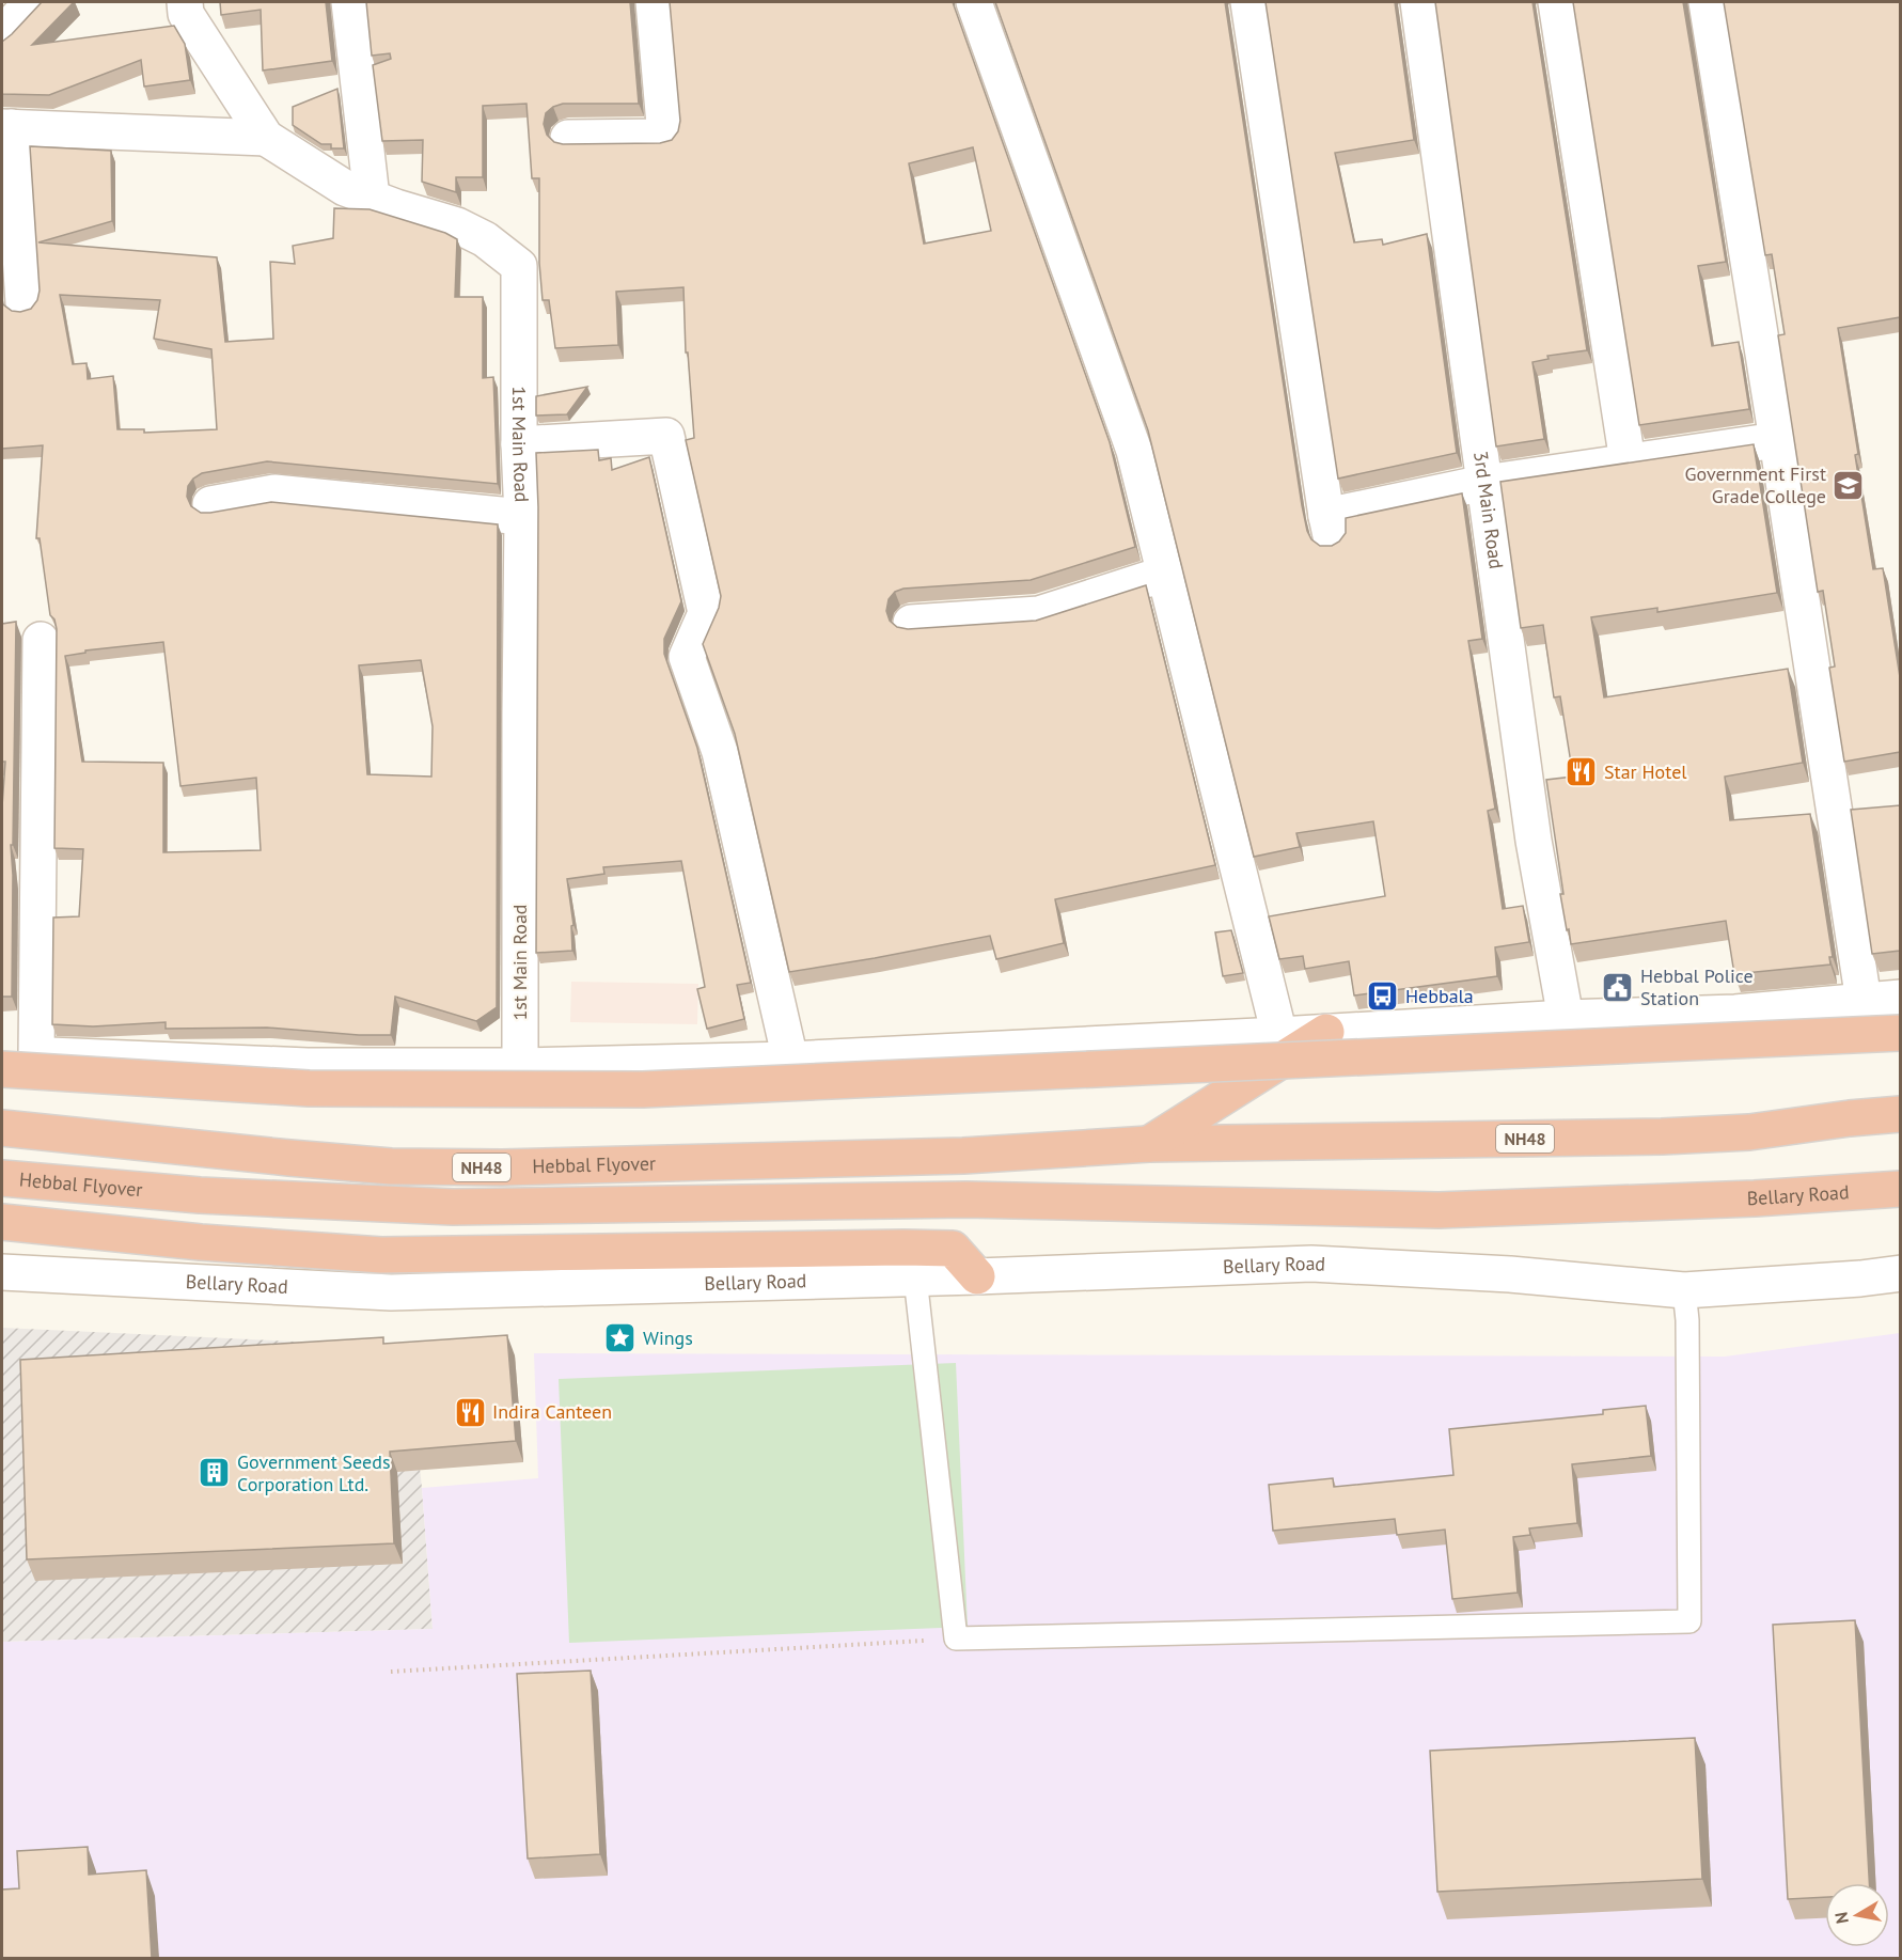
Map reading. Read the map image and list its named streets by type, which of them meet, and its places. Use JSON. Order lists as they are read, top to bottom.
{
  "streets": {
    "highway": ["NH48", "Hebbal Flyover", "Bellary Road"],
    "street": ["1st Main Road", "3rd Main Road"]
  },
  "crossings": [
    ["NH48", "Hebbal Flyover"],
    ["Hebbal Flyover", "Bellary Road"]
  ],
  "places": {
    "school or university": ["Government First Grade College"],
    "restaurant": ["Star Hotel", "Indira Canteen"],
    "public building": ["Hebbal Police Station"],
    "bus stop": ["Hebbala"],
    "place": ["Wings"],
    "building": ["Government Seeds Corporation Ltd."]
  },
  "north": "left"
}
